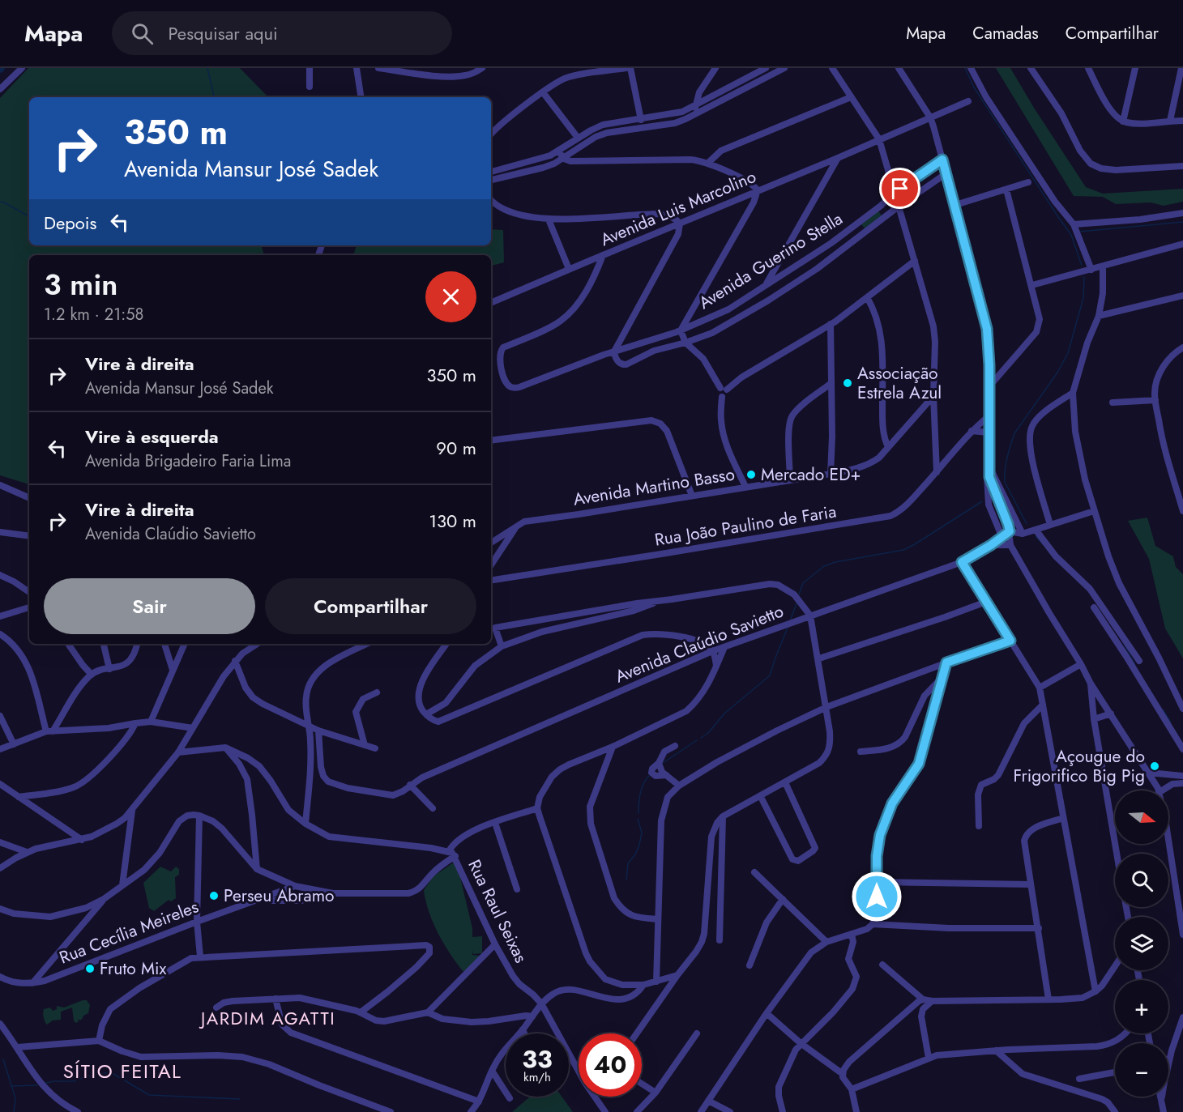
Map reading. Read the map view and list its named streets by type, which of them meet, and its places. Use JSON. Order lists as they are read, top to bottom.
{
  "streets": {
    "street": [
      "Avenida Luis Marcolino",
      "Avenida Guerino Stella",
      "Avenida Martino Basso",
      "Rua João Paulino de Faria",
      "Avenida Claúdio Savietto",
      "Rua Raul Seixas",
      "Rua Cecília Meireles"
    ]
  },
  "districts": ["JARDIM AGATTI", "SÍTIO FEITAL"],
  "places": [
    "Associação Estrela Azul",
    "Mercado ED+",
    "Açougue do Frigorifico Big Pig",
    "Perseu Abramo",
    "Fruto Mix"
  ],
  "north": "right",
  "page": {
    "header": "Mapa",
    "search": "Pesquisar aqui",
    "nav": ["Mapa", "Camadas", "Compartilhar"],
    "turn": ["350 m", "Avenida Mansur José Sadek"],
    "then": "Depois",
    "heading": ["3 min", "1.2 km · 21:58"],
    "list": [
      {
        "name": "Vire à direita",
        "note": "Avenida Mansur José Sadek",
        "value": "350 m"
      },
      {
        "name": "Vire à esquerda",
        "note": "Avenida Brigadeiro Faria Lima",
        "value": "90 m"
      },
      {
        "name": "Vire à direita",
        "note": "Avenida Claúdio Savietto",
        "value": "130 m"
      }
    ],
    "buttons": ["Sair", "Compartilhar"],
    "map_buttons": ["+", "−"],
    "speed": "33 km/h",
    "limit": "40"
  }
}
